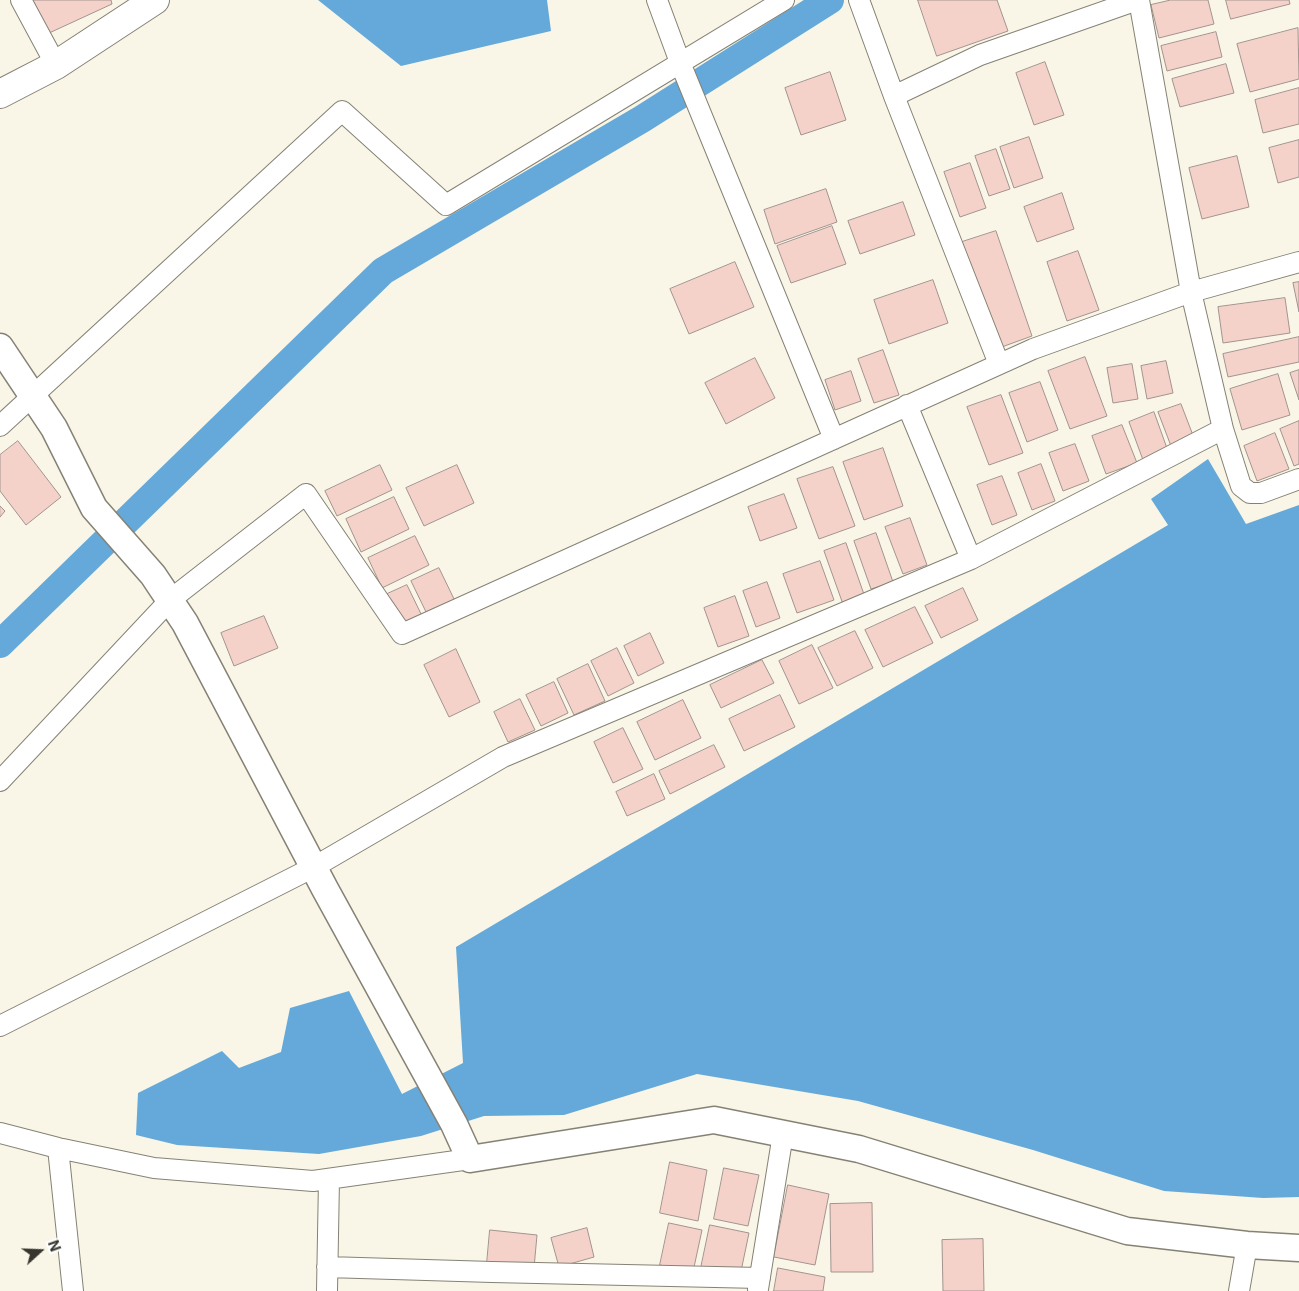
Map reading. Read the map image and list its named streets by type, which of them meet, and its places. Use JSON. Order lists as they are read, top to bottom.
{
  "north": "right"
}
